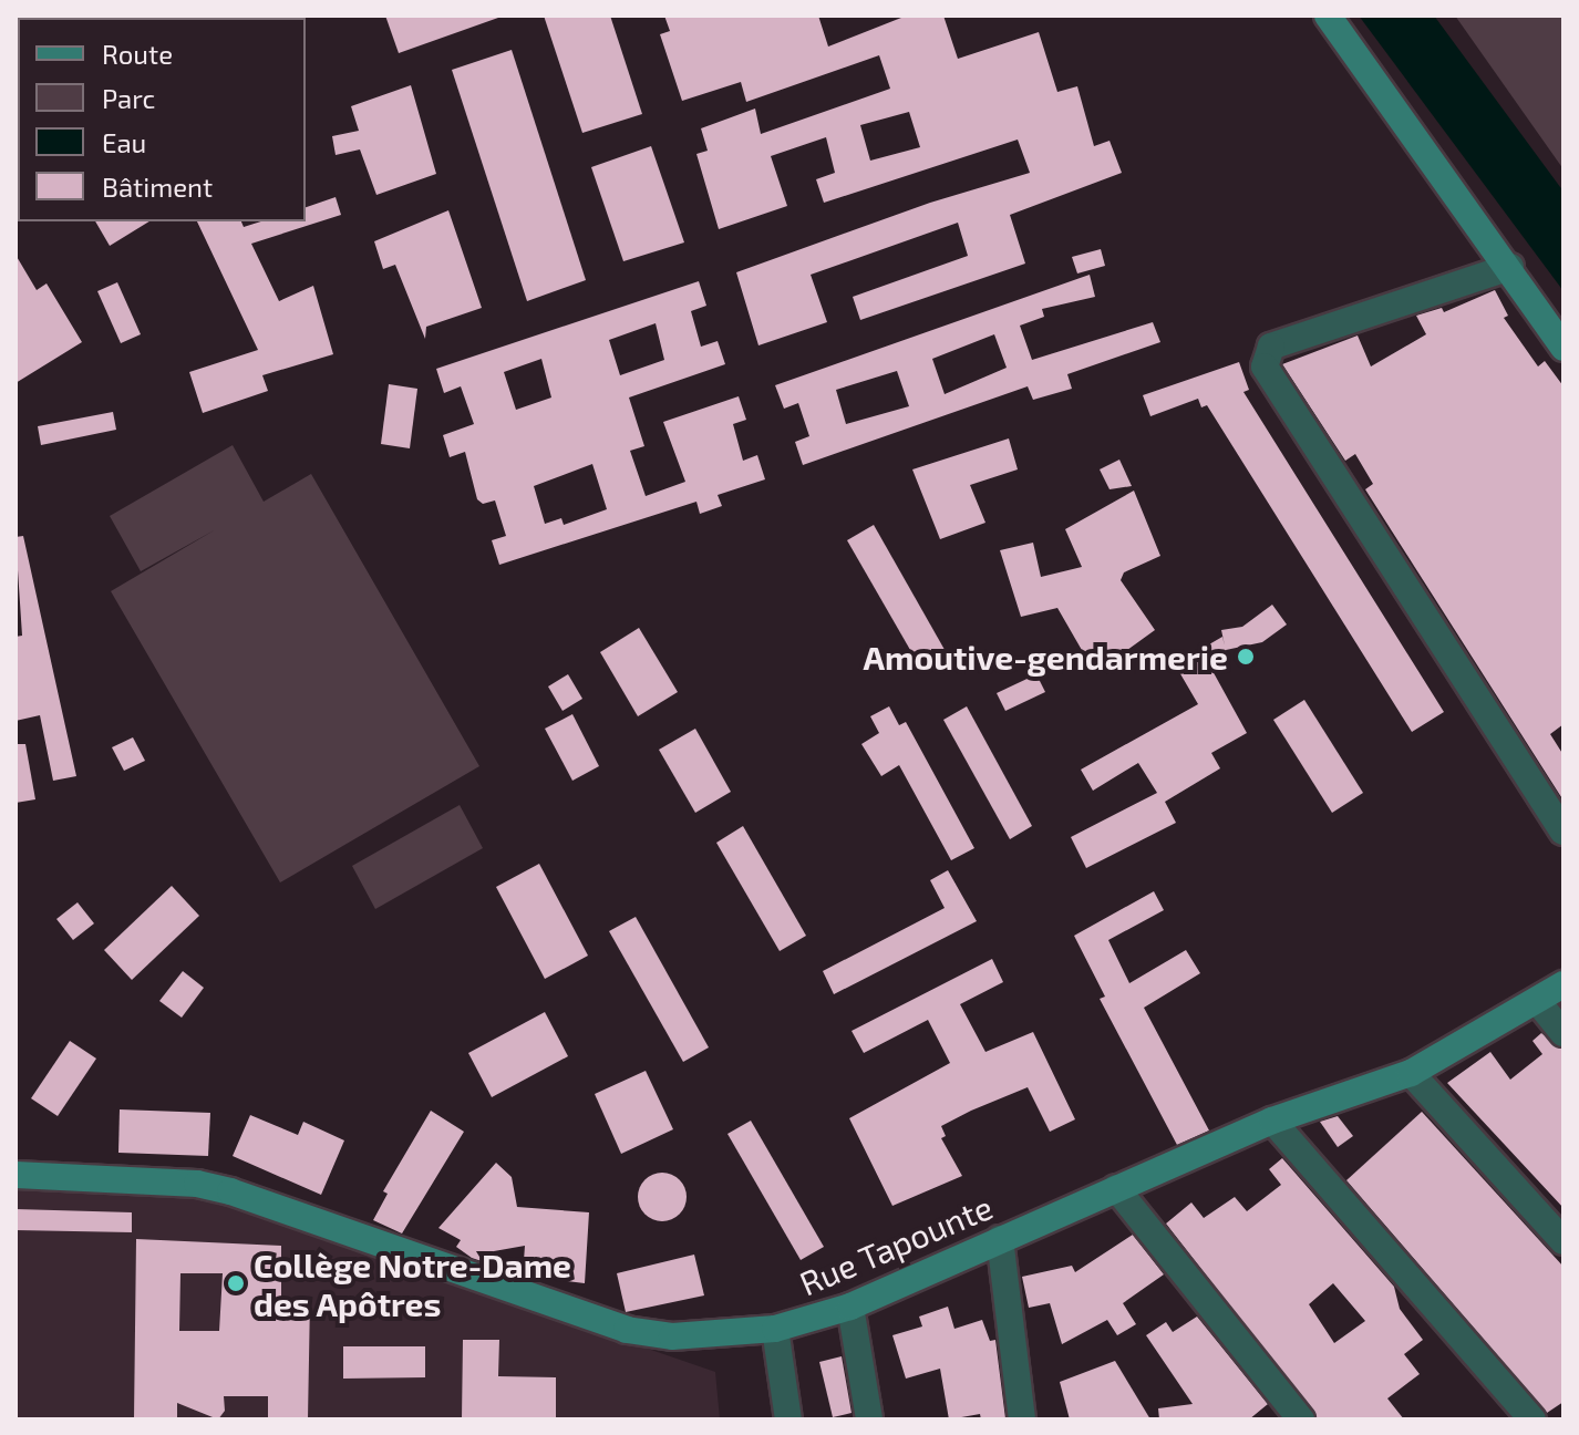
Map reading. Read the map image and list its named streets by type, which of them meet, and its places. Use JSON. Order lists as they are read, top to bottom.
{
  "streets": {
    "street": ["Rue Tapounte"]
  },
  "places": ["Amoutive-gendarmerie", "Collège Notre-Dame des Apôtres"],
  "legend": [
    "Route",
    "Parc",
    "Eau",
    "Bâtiment"
  ]
}
